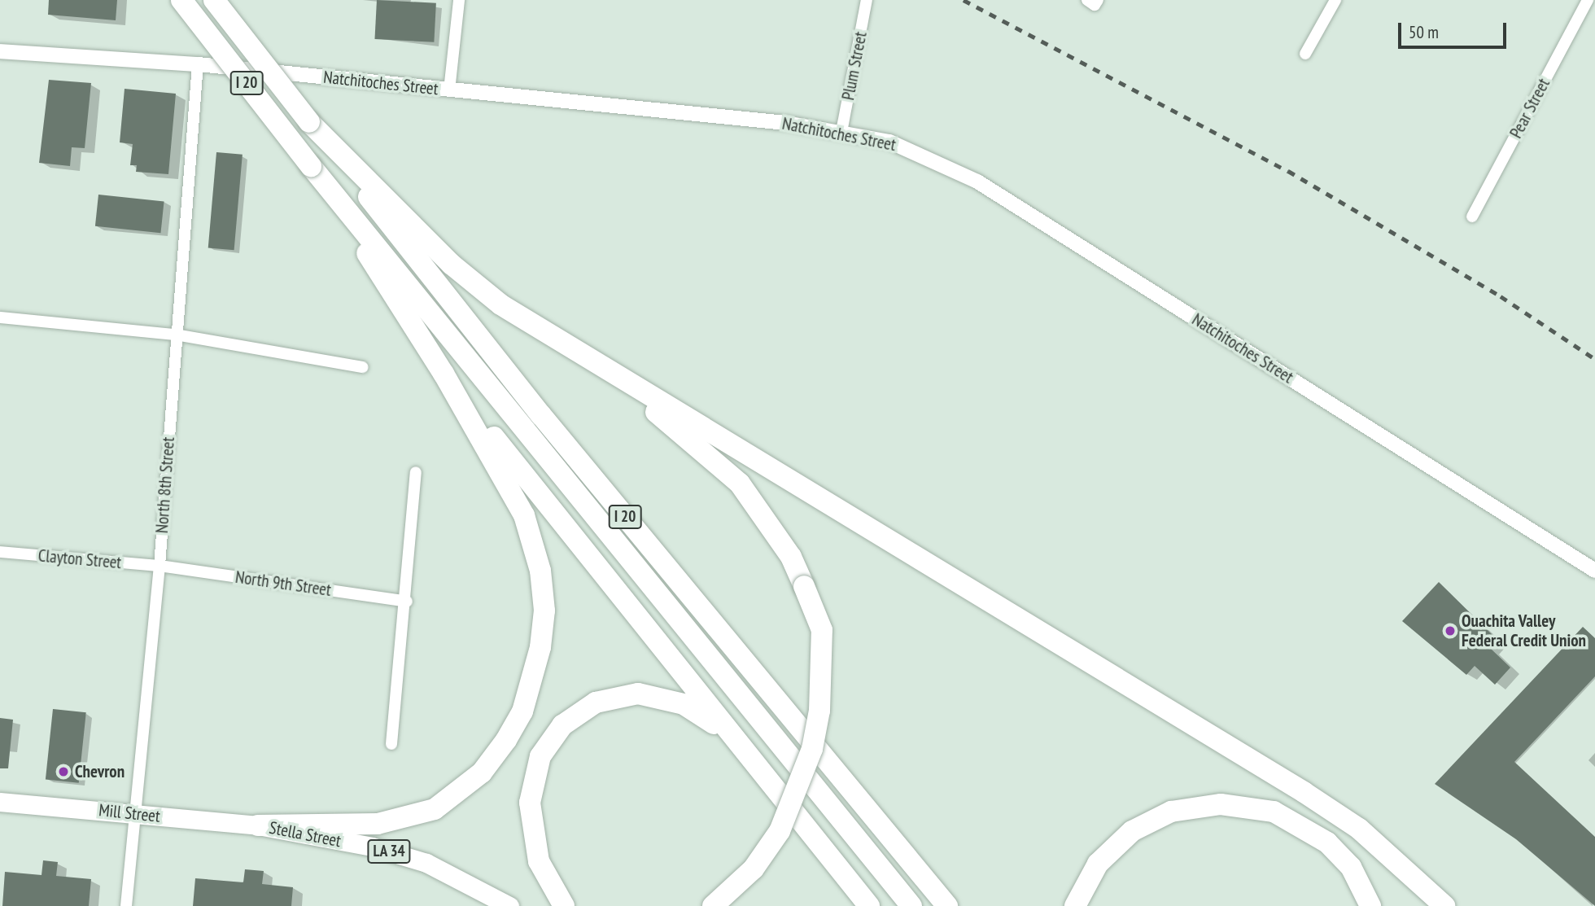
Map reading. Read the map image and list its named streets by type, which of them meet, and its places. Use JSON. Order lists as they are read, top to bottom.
{
  "streets": {
    "highway": ["I 20"],
    "main road": ["Mill Street", "Stella Street", "LA 34"],
    "street": [
      "Plum Street",
      "Natchitoches Street",
      "Pear Street",
      "North 8th Street",
      "Clayton Street",
      "North 9th Street"
    ]
  },
  "crossings": [
    ["Plum Street", "Natchitoches Street"],
    ["Natchitoches Street", "North 8th Street"],
    ["North 8th Street", "Clayton Street"],
    ["North 8th Street", "North 9th Street"],
    ["North 8th Street", "Mill Street"],
    ["Clayton Street", "North 9th Street"],
    ["Mill Street", "Stella Street"]
  ],
  "places": ["Ouachita Valley Federal Credit Union", "Chevron"],
  "scale_bar": "50 m"
}
